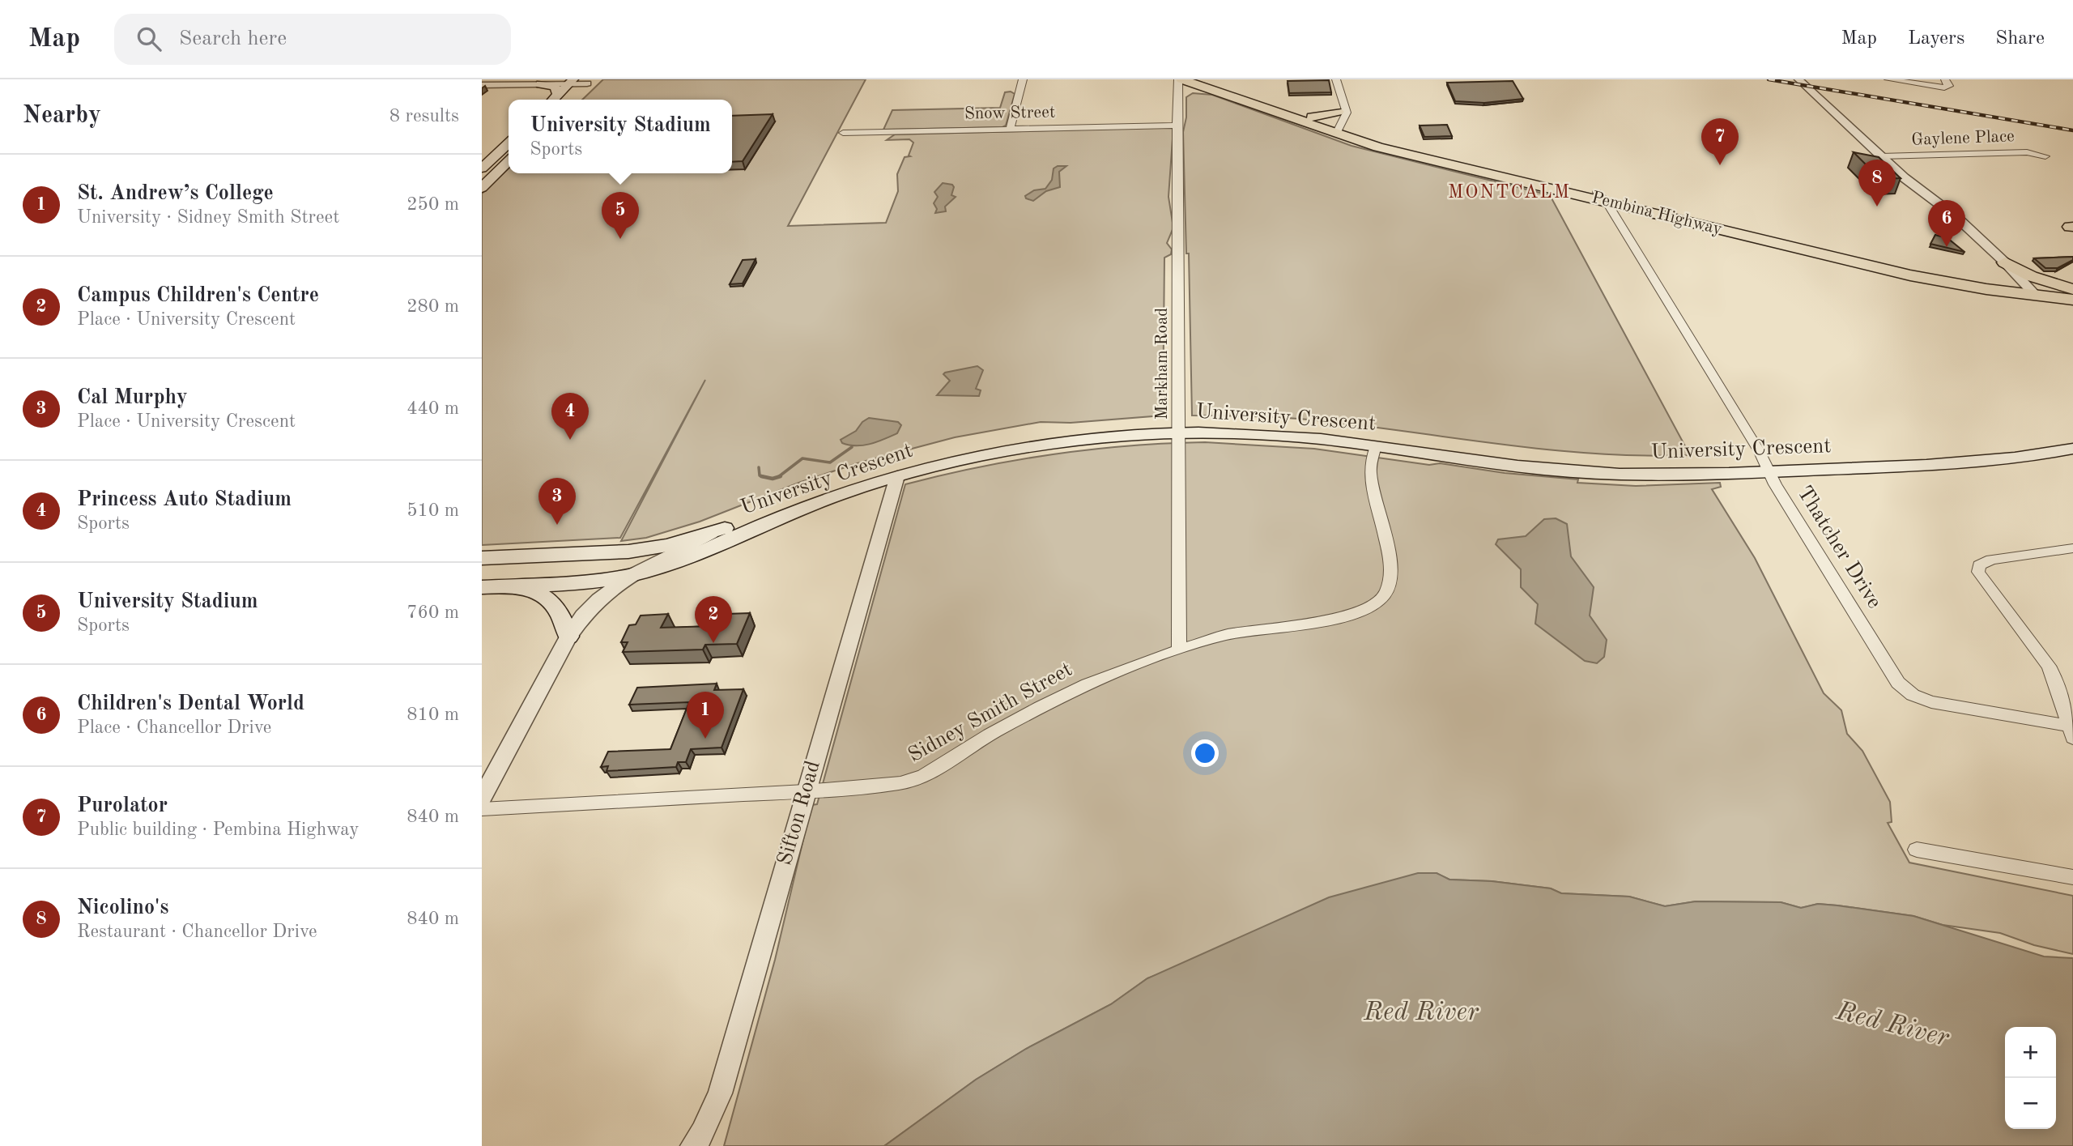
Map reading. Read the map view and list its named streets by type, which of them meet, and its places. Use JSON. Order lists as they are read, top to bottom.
{
  "streets": {
    "main road": ["Pembina Highway", "University Crescent"],
    "street": [
      "Snow Street",
      "Gaylene Place",
      "Markham Road",
      "Thatcher Drive",
      "Sidney Smith Street",
      "Sifton Road"
    ]
  },
  "crossings": [
    ["Snow Street", "Markham Road"],
    ["Pembina Highway", "Markham Road"],
    ["Pembina Highway", "Thatcher Drive"],
    ["Markham Road", "University Crescent"],
    ["Markham Road", "Sidney Smith Street"],
    ["University Crescent", "Thatcher Drive"],
    ["University Crescent", "Sidney Smith Street"],
    ["University Crescent", "Sifton Road"],
    ["Sidney Smith Street", "Sifton Road"]
  ],
  "districts": ["MONTCALM"],
  "water": ["Red River"],
  "page": {
    "header": "Map",
    "search": "Search here",
    "nav": ["Map", "Layers", "Share"],
    "heading": ["Nearby", "8 results"],
    "popup": ["University Stadium", "Sports"],
    "pins": [
      "7",
      "8",
      "5",
      "6",
      "4",
      "3",
      "2",
      "1"
    ],
    "list": [
      {
        "mark": "1",
        "name": "St. Andrew’s College",
        "note": "University · Sidney Smith Street",
        "value": "250 m"
      },
      {
        "mark": "2",
        "name": "Campus Children's Centre",
        "note": "Place · University Crescent",
        "value": "280 m"
      },
      {
        "mark": "3",
        "name": "Cal Murphy",
        "note": "Place · University Crescent",
        "value": "440 m"
      },
      {
        "mark": "4",
        "name": "Princess Auto Stadium",
        "note": "Sports",
        "value": "510 m"
      },
      {
        "mark": "5",
        "name": "University Stadium",
        "note": "Sports",
        "value": "760 m"
      },
      {
        "mark": "6",
        "name": "Children's Dental World",
        "note": "Place · Chancellor Drive",
        "value": "810 m"
      },
      {
        "mark": "7",
        "name": "Purolator",
        "note": "Public building · Pembina Highway",
        "value": "840 m"
      },
      {
        "mark": "8",
        "name": "Nicolino's",
        "note": "Restaurant · Chancellor Drive",
        "value": "840 m"
      }
    ],
    "map_buttons": ["+", "−"]
  }
}
